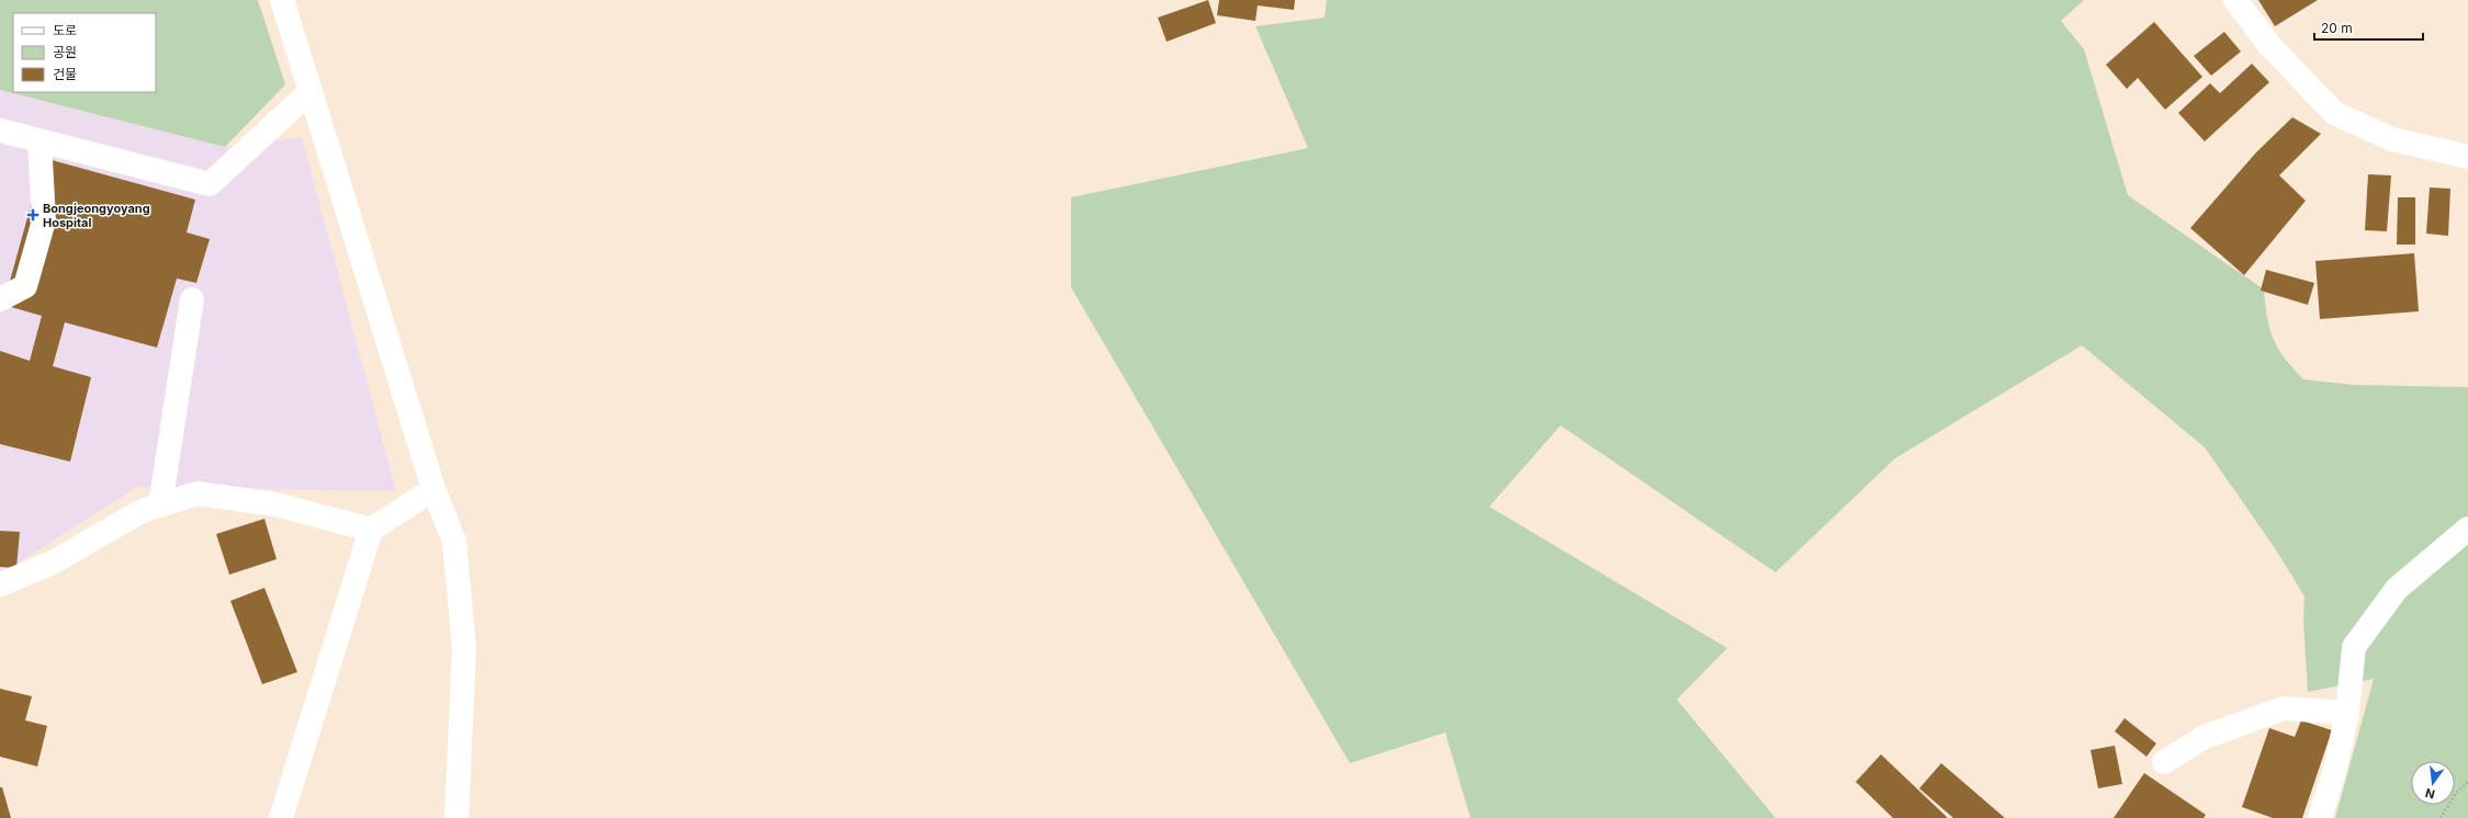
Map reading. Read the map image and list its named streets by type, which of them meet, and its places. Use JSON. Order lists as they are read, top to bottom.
{
  "places": {
    "health": ["Bongjeongyoyang Hospital"]
  },
  "legend": ["도로", "공원", "건물"],
  "scale_bar": "20 m",
  "north": "bottom"
}
